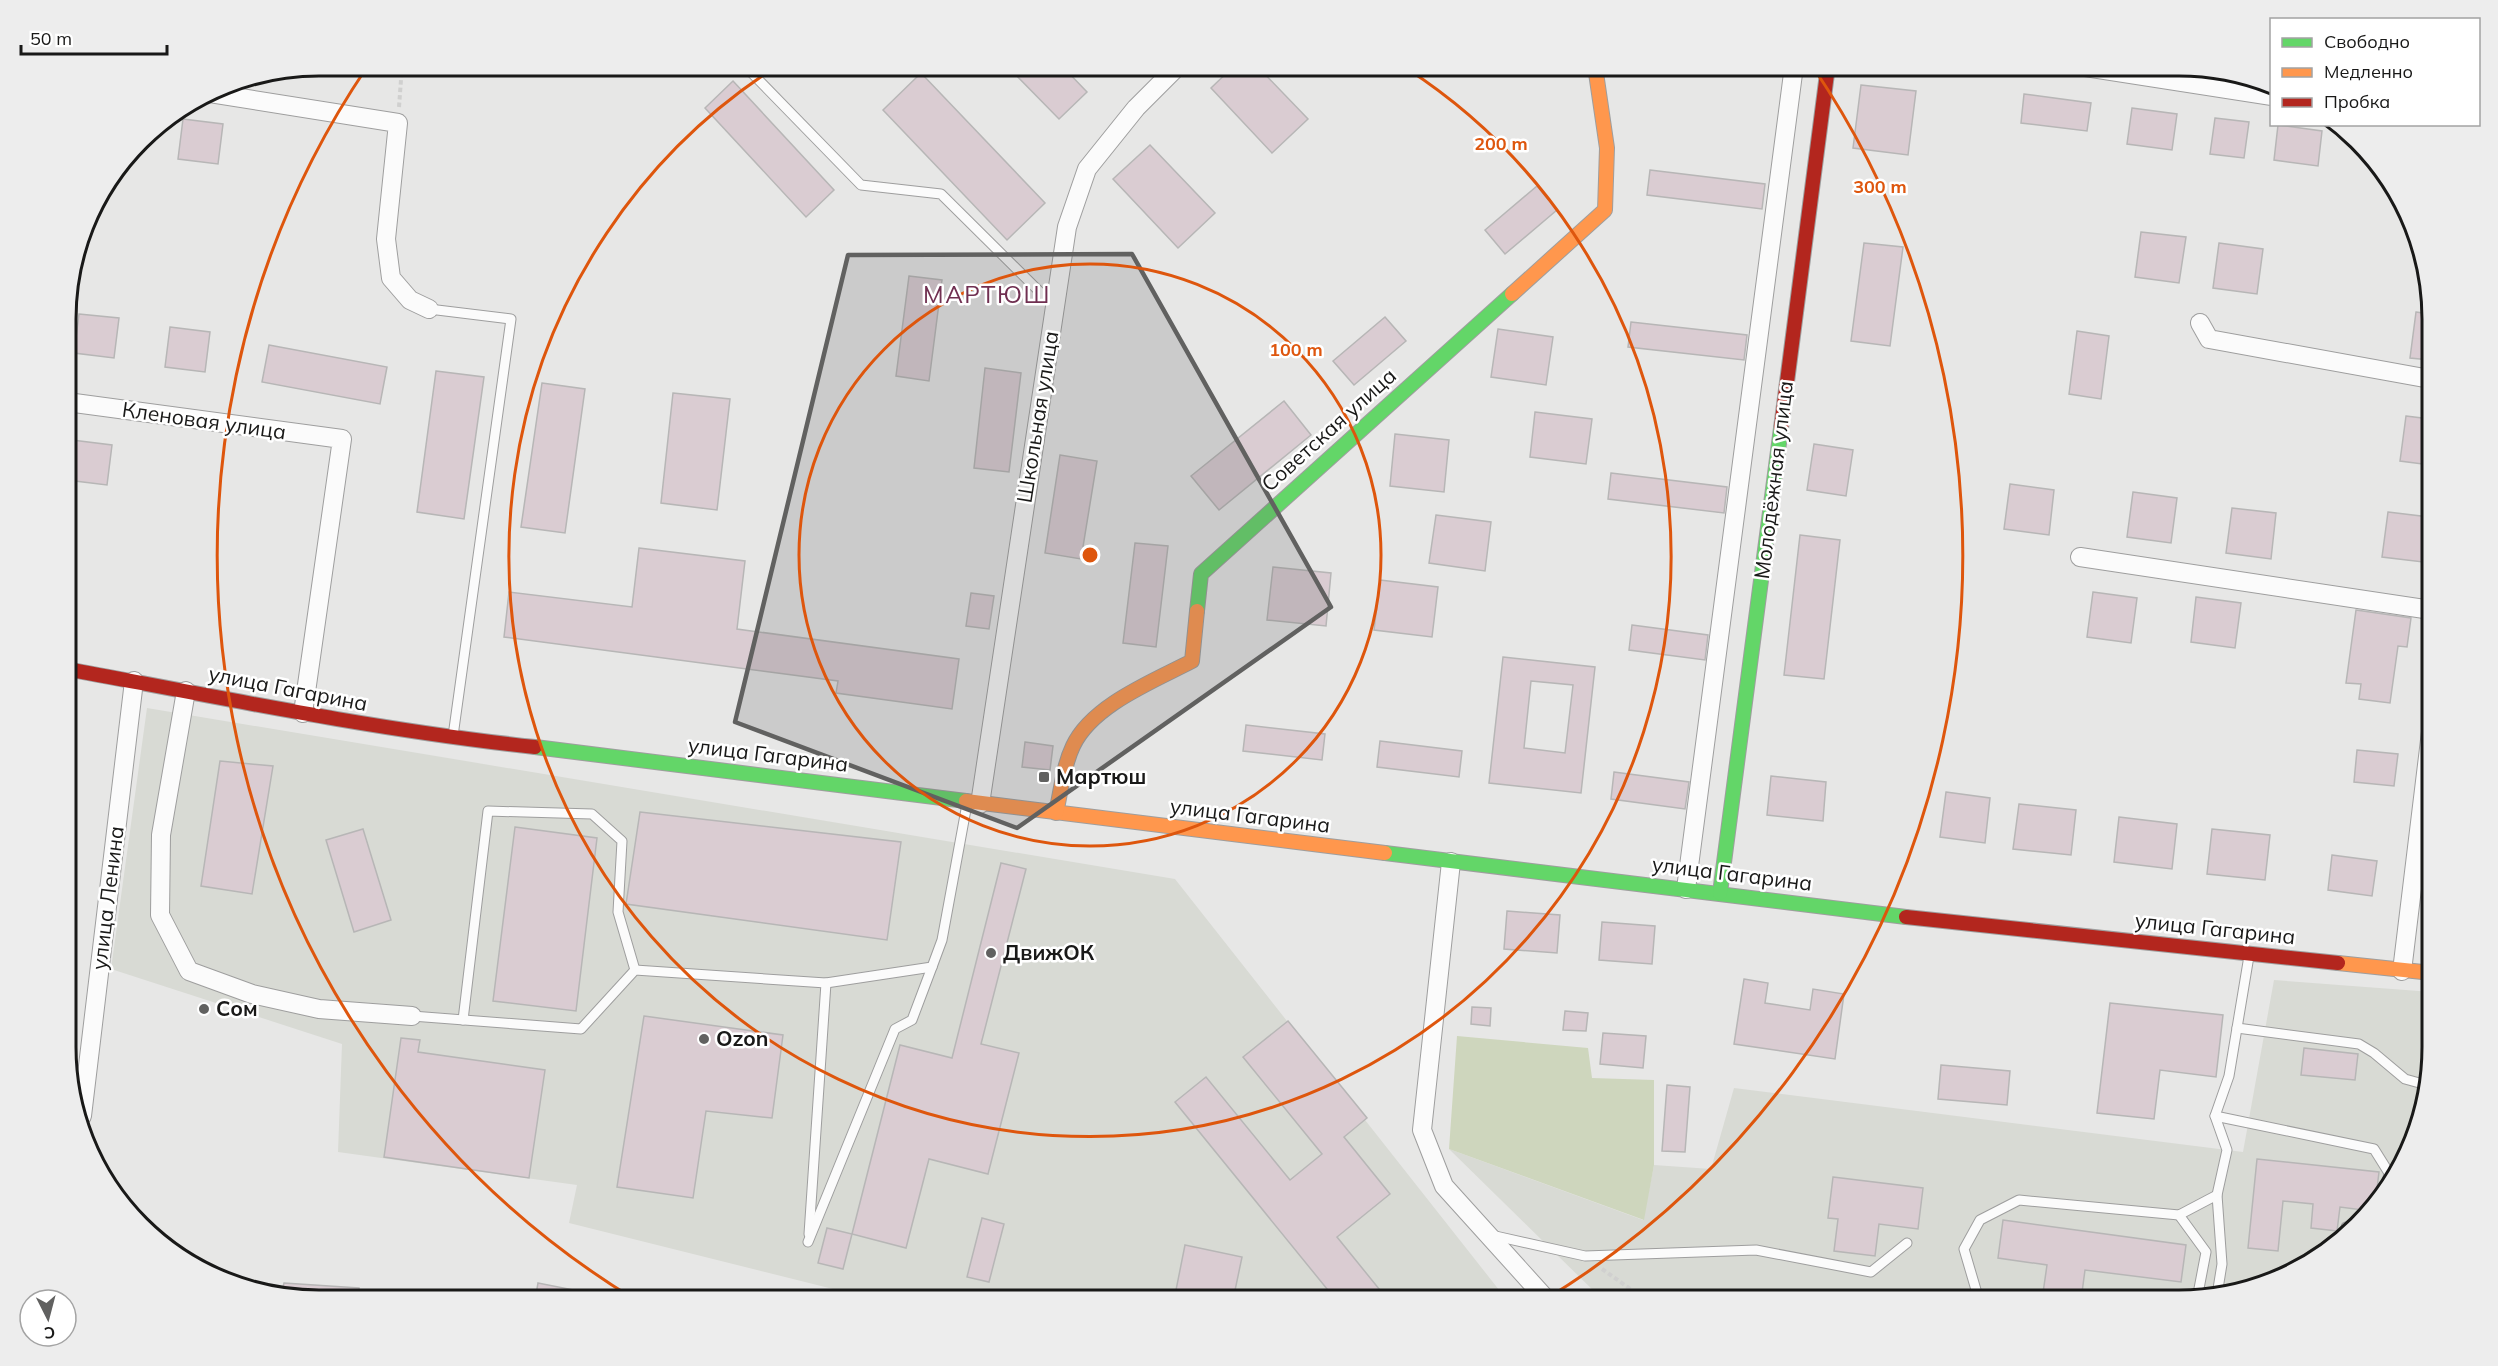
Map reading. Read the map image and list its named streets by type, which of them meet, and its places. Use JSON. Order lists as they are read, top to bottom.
{
  "streets": {
    "main road": ["Советская улица", "Молодёжная улица", "улица Гагарина"],
    "street": ["Школьная улица", "Кленовая улица", "улица Ленина"]
  },
  "crossings": [
    ["Школьная улица", "улица Гагарина"],
    ["Кленовая улица", "улица Гагарина"],
    ["Советская улица", "улица Гагарина"],
    ["Молодёжная улица", "улица Гагарина"],
    ["улица Гагарина", "улица Ленина"]
  ],
  "districts": ["МАРТЮШ"],
  "places": {
    "transit": ["Мартюш"],
    "other": ["ДвижОК", "Сом", "Ozon"]
  },
  "legend": ["Свободно", "Медленно", "Пробка"],
  "scale_bar": "50 m",
  "north": "bottom",
  "rings": ["200 m", "300 m", "100 m"]
}
